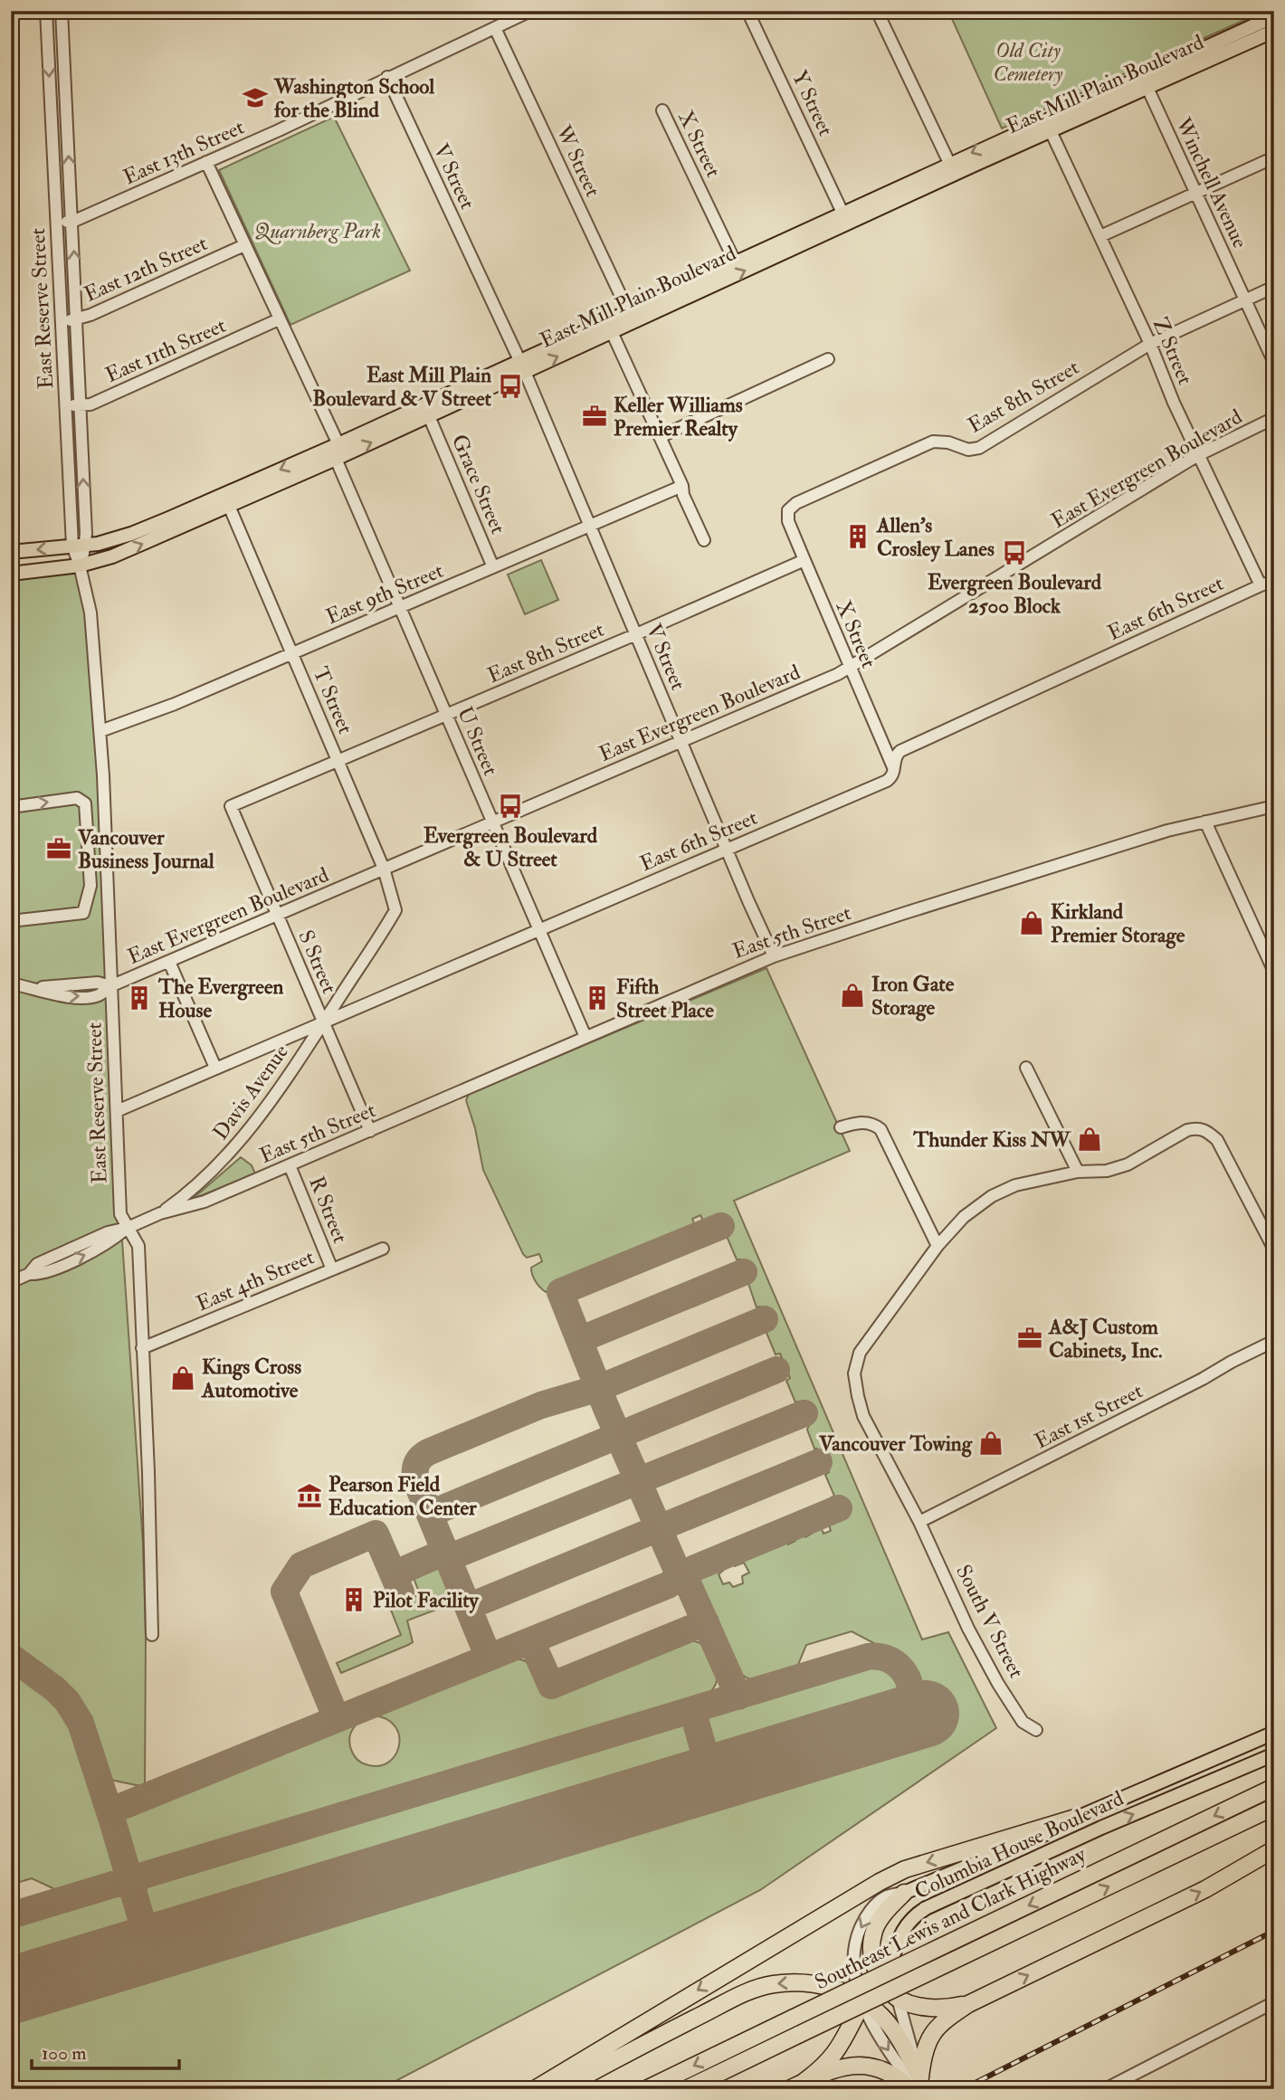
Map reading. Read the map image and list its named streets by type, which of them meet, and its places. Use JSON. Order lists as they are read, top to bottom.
{
  "streets": {
    "highway": ["Southeast Lewis and Clark Highway"],
    "main road": ["East Mill Plain Boulevard", "Columbia House Boulevard"],
    "street": [
      "Y Street",
      "X Street",
      "East 13th Street",
      "W Street",
      "V Street",
      "Winchell Avenue",
      "East 12th Street",
      "East Reserve Street",
      "East 11th Street",
      "Z Street",
      "East 8th Street",
      "East Evergreen Boulevard",
      "Grace Street",
      "East 9th Street",
      "East 6th Street",
      "T Street",
      "U Street",
      "East 5th Street",
      "S Street",
      "Davis Avenue",
      "R Street",
      "East 4th Street",
      "East 1st Street",
      "South V Street"
    ]
  },
  "crossings": [
    ["East Mill Plain Boulevard", "Y Street"],
    ["East Mill Plain Boulevard", "X Street"],
    ["East Mill Plain Boulevard", "W Street"],
    ["East Mill Plain Boulevard", "V Street"],
    ["East Mill Plain Boulevard", "Winchell Avenue"],
    ["East Mill Plain Boulevard", "East Reserve Street"],
    ["East Mill Plain Boulevard", "Z Street"],
    ["East Mill Plain Boulevard", "Grace Street"],
    ["East Mill Plain Boulevard", "T Street"],
    ["East Mill Plain Boulevard", "U Street"],
    ["X Street", "East 8th Street"],
    ["X Street", "East Evergreen Boulevard"],
    ["X Street", "East 6th Street"],
    ["East 13th Street", "W Street"],
    ["East 13th Street", "V Street"],
    ["East 13th Street", "East Reserve Street"],
    ["V Street", "East 8th Street"],
    ["V Street", "East Evergreen Boulevard"],
    ["V Street", "East 9th Street"],
    ["V Street", "East 6th Street"],
    ["V Street", "East 5th Street"],
    ["Winchell Avenue", "East 8th Street"],
    ["East 12th Street", "East Reserve Street"],
    ["East Reserve Street", "East 11th Street"],
    ["East Reserve Street", "East Evergreen Boulevard"],
    ["East Reserve Street", "East 9th Street"],
    ["East Reserve Street", "East 6th Street"],
    ["East Reserve Street", "East 5th Street"],
    ["East Reserve Street", "East 4th Street"],
    ["Z Street", "East 8th Street"],
    ["Z Street", "East Evergreen Boulevard"],
    ["Z Street", "East 6th Street"],
    ["East 8th Street", "T Street"],
    ["East 8th Street", "U Street"],
    ["East 8th Street", "S Street"],
    ["East Evergreen Boulevard", "T Street"],
    ["East Evergreen Boulevard", "U Street"],
    ["East Evergreen Boulevard", "S Street"],
    ["Grace Street", "East 9th Street"],
    ["East 9th Street", "T Street"],
    ["East 9th Street", "U Street"],
    ["East 6th Street", "U Street"],
    ["East 6th Street", "S Street"],
    ["East 6th Street", "Davis Avenue"],
    ["T Street", "Davis Avenue"],
    ["U Street", "East 5th Street"],
    ["East 5th Street", "S Street"],
    ["East 5th Street", "Davis Avenue"],
    ["East 5th Street", "R Street"],
    ["S Street", "Davis Avenue"],
    ["R Street", "East 4th Street"],
    ["East 1st Street", "South V Street"]
  ],
  "parks": ["Old City Cemetery", "Quarnberg Park"],
  "places": {
    "school or university": ["Washington School for the Blind"],
    "bus stop": ["East Mill Plain Boulevard & V Street", "Evergreen Boulevard 2500 Block", "Evergreen Boulevard & U Street"],
    "office": ["Keller Williams Premier Realty", "Vancouver Business Journal", "A&J Custom Cabinets, Inc."],
    "building": [
      "Allen's Crosley Lanes",
      "The Evergreen House",
      "Fifth Street Place",
      "Pilot Facility"
    ],
    "shop": [
      "Kirkland Premier Storage",
      "Iron Gate Storage",
      "Thunder Kiss NW",
      "Kings Cross Automotive",
      "Vancouver Towing"
    ],
    "museum": ["Pearson Field Education Center"]
  },
  "scale_bar": "100 m"
}
